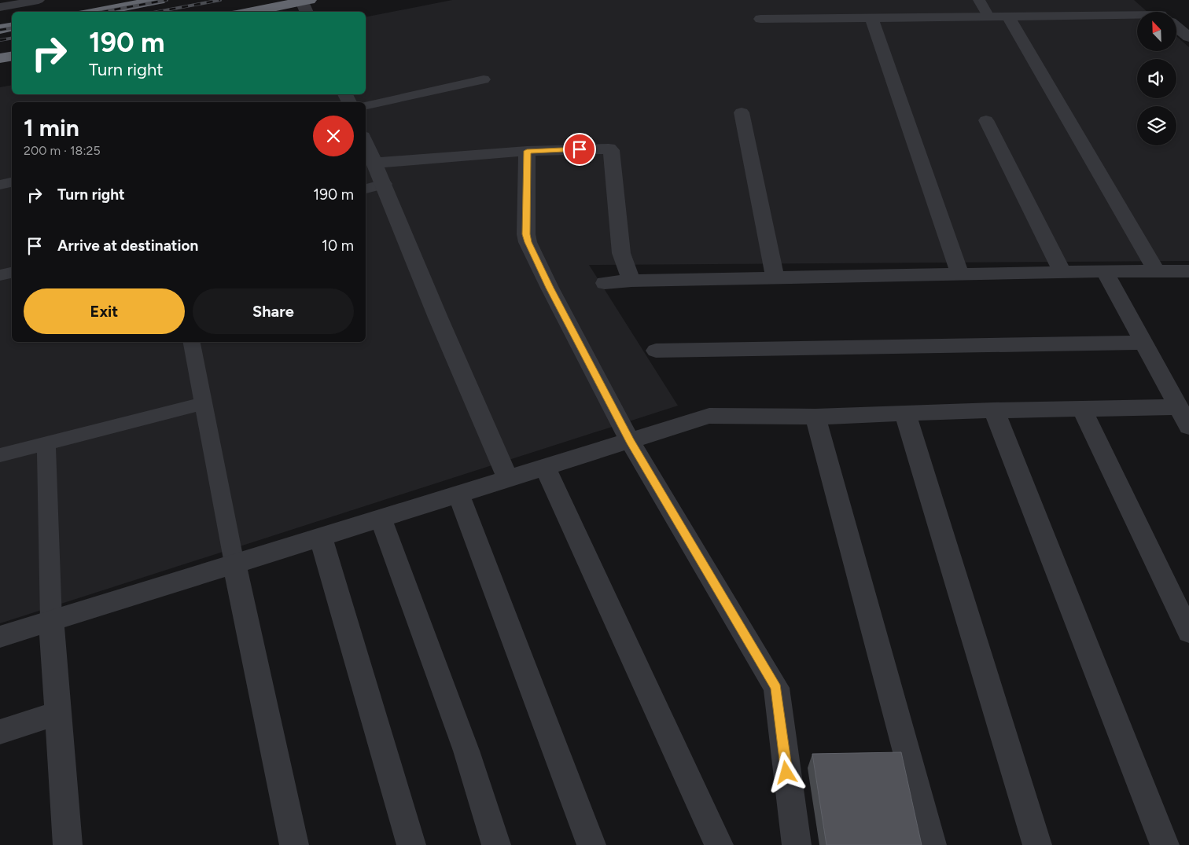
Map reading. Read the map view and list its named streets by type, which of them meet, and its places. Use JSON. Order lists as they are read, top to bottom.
{
  "north": "top left",
  "page": {
    "turn": ["190 m", "Turn right"],
    "heading": ["1 min", "200 m · 18:25"],
    "list": [
      {
        "name": "Turn right",
        "value": "190 m"
      },
      {
        "name": "Arrive at destination",
        "value": "10 m"
      }
    ],
    "buttons": ["Exit", "Share"]
  }
}
